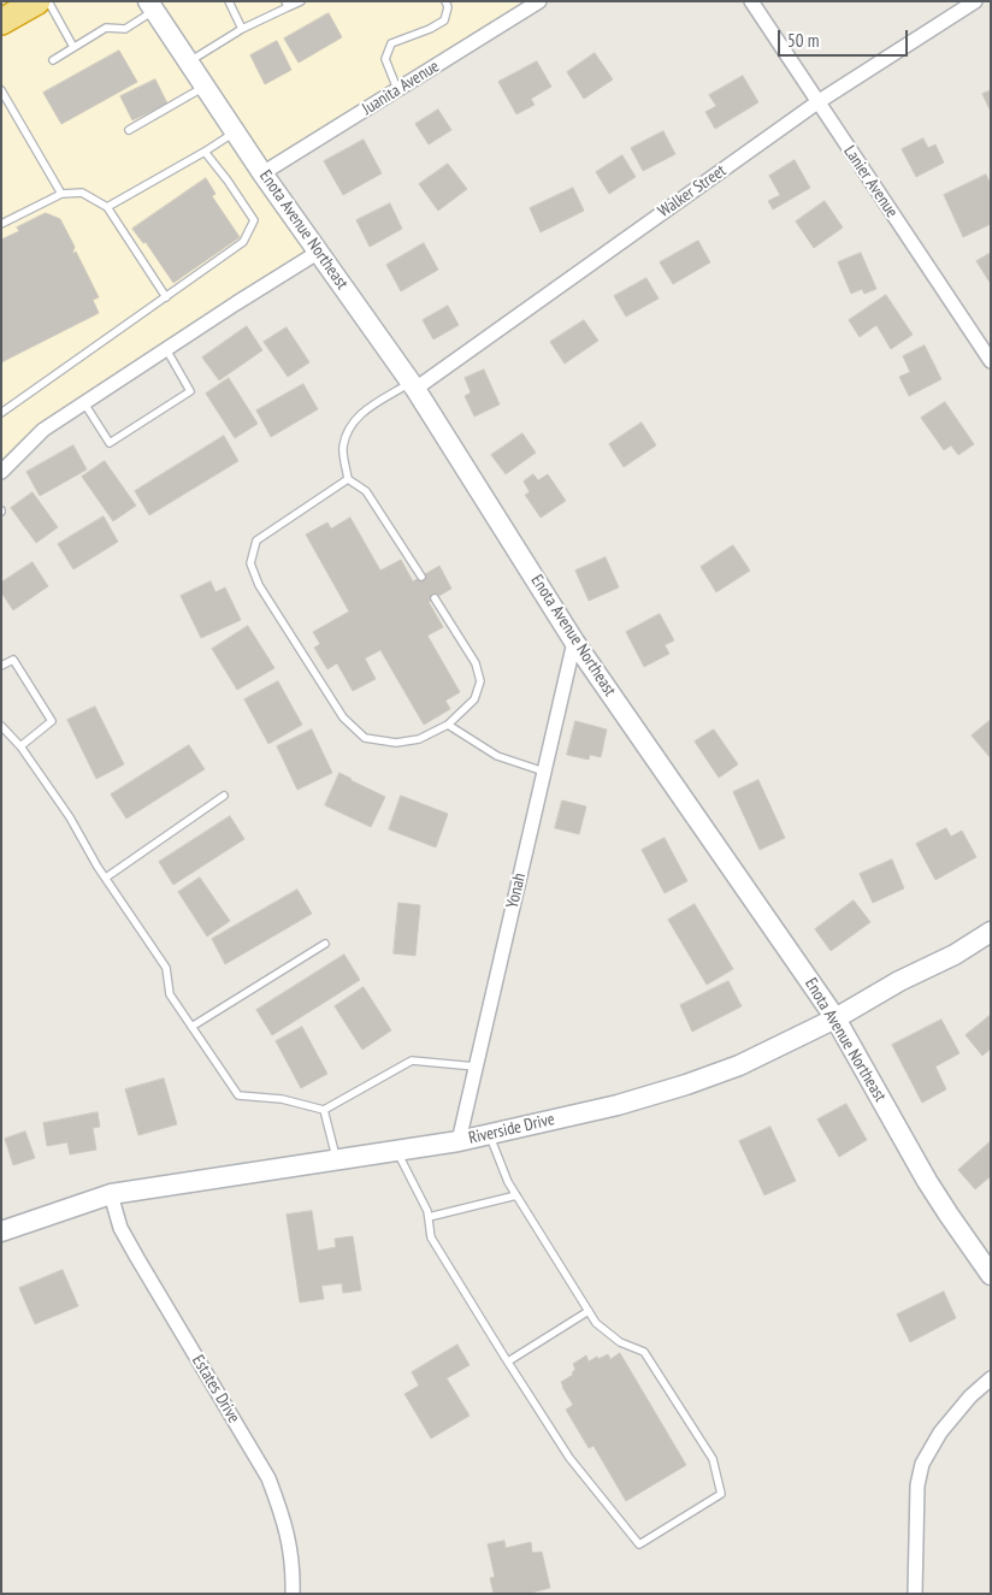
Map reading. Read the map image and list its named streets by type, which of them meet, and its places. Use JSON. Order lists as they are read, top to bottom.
{
  "streets": {
    "street": [
      "Juanita Avenue",
      "Lanier Avenue",
      "Walker Street",
      "Enota Avenue Northeast",
      "Yonah",
      "Riverside Drive",
      "Estates Drive"
    ]
  },
  "crossings": [
    ["Juanita Avenue", "Enota Avenue Northeast"],
    ["Lanier Avenue", "Walker Street"],
    ["Walker Street", "Enota Avenue Northeast"],
    ["Enota Avenue Northeast", "Yonah"],
    ["Enota Avenue Northeast", "Riverside Drive"],
    ["Yonah", "Riverside Drive"],
    ["Riverside Drive", "Estates Drive"]
  ],
  "scale_bar": "50 m"
}
